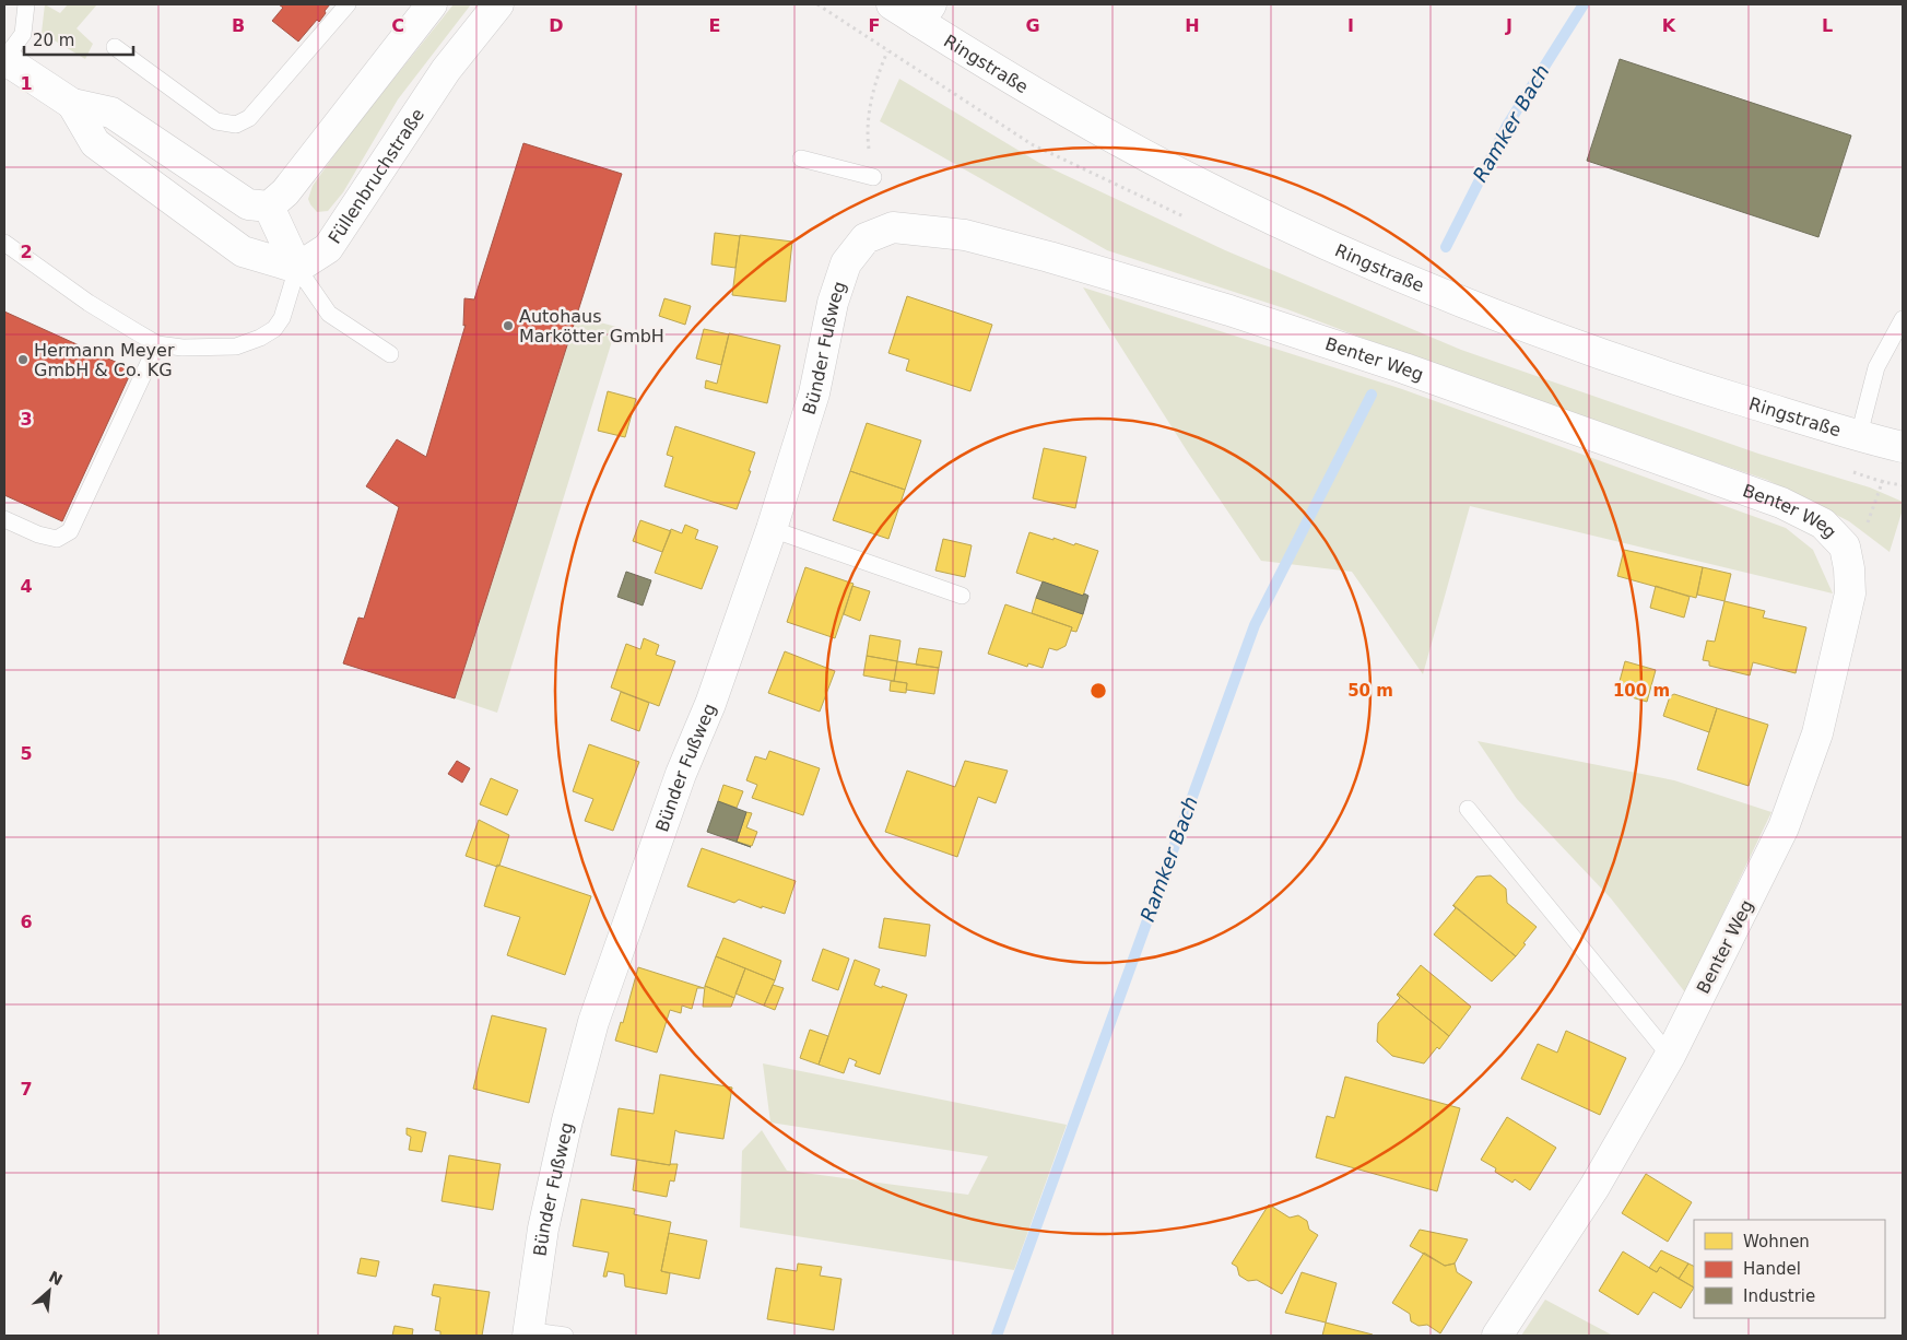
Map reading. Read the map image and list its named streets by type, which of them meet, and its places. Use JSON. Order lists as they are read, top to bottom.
{
  "streets": {
    "street": [
      "Ringstraße",
      "Füllenbruchstraße",
      "Bünder Fußweg",
      "Benter Weg"
    ]
  },
  "crossings": [
    ["Bünder Fußweg", "Benter Weg"]
  ],
  "water": ["Ramker Bach"],
  "places": ["Autohaus Markötter GmbH", "Hermann Meyer GmbH & Co. KG"],
  "legend": ["Wohnen", "Handel", "Industrie"],
  "scale_bar": "20 m",
  "north": "top right",
  "grid": {
    "columns": [
      "B",
      "C",
      "D",
      "E",
      "F",
      "G",
      "H",
      "I",
      "J",
      "K",
      "L"
    ],
    "rows": [
      "1",
      "2",
      "3",
      "4",
      "5",
      "6",
      "7"
    ]
  },
  "rings": ["50 m", "100 m"]
}
